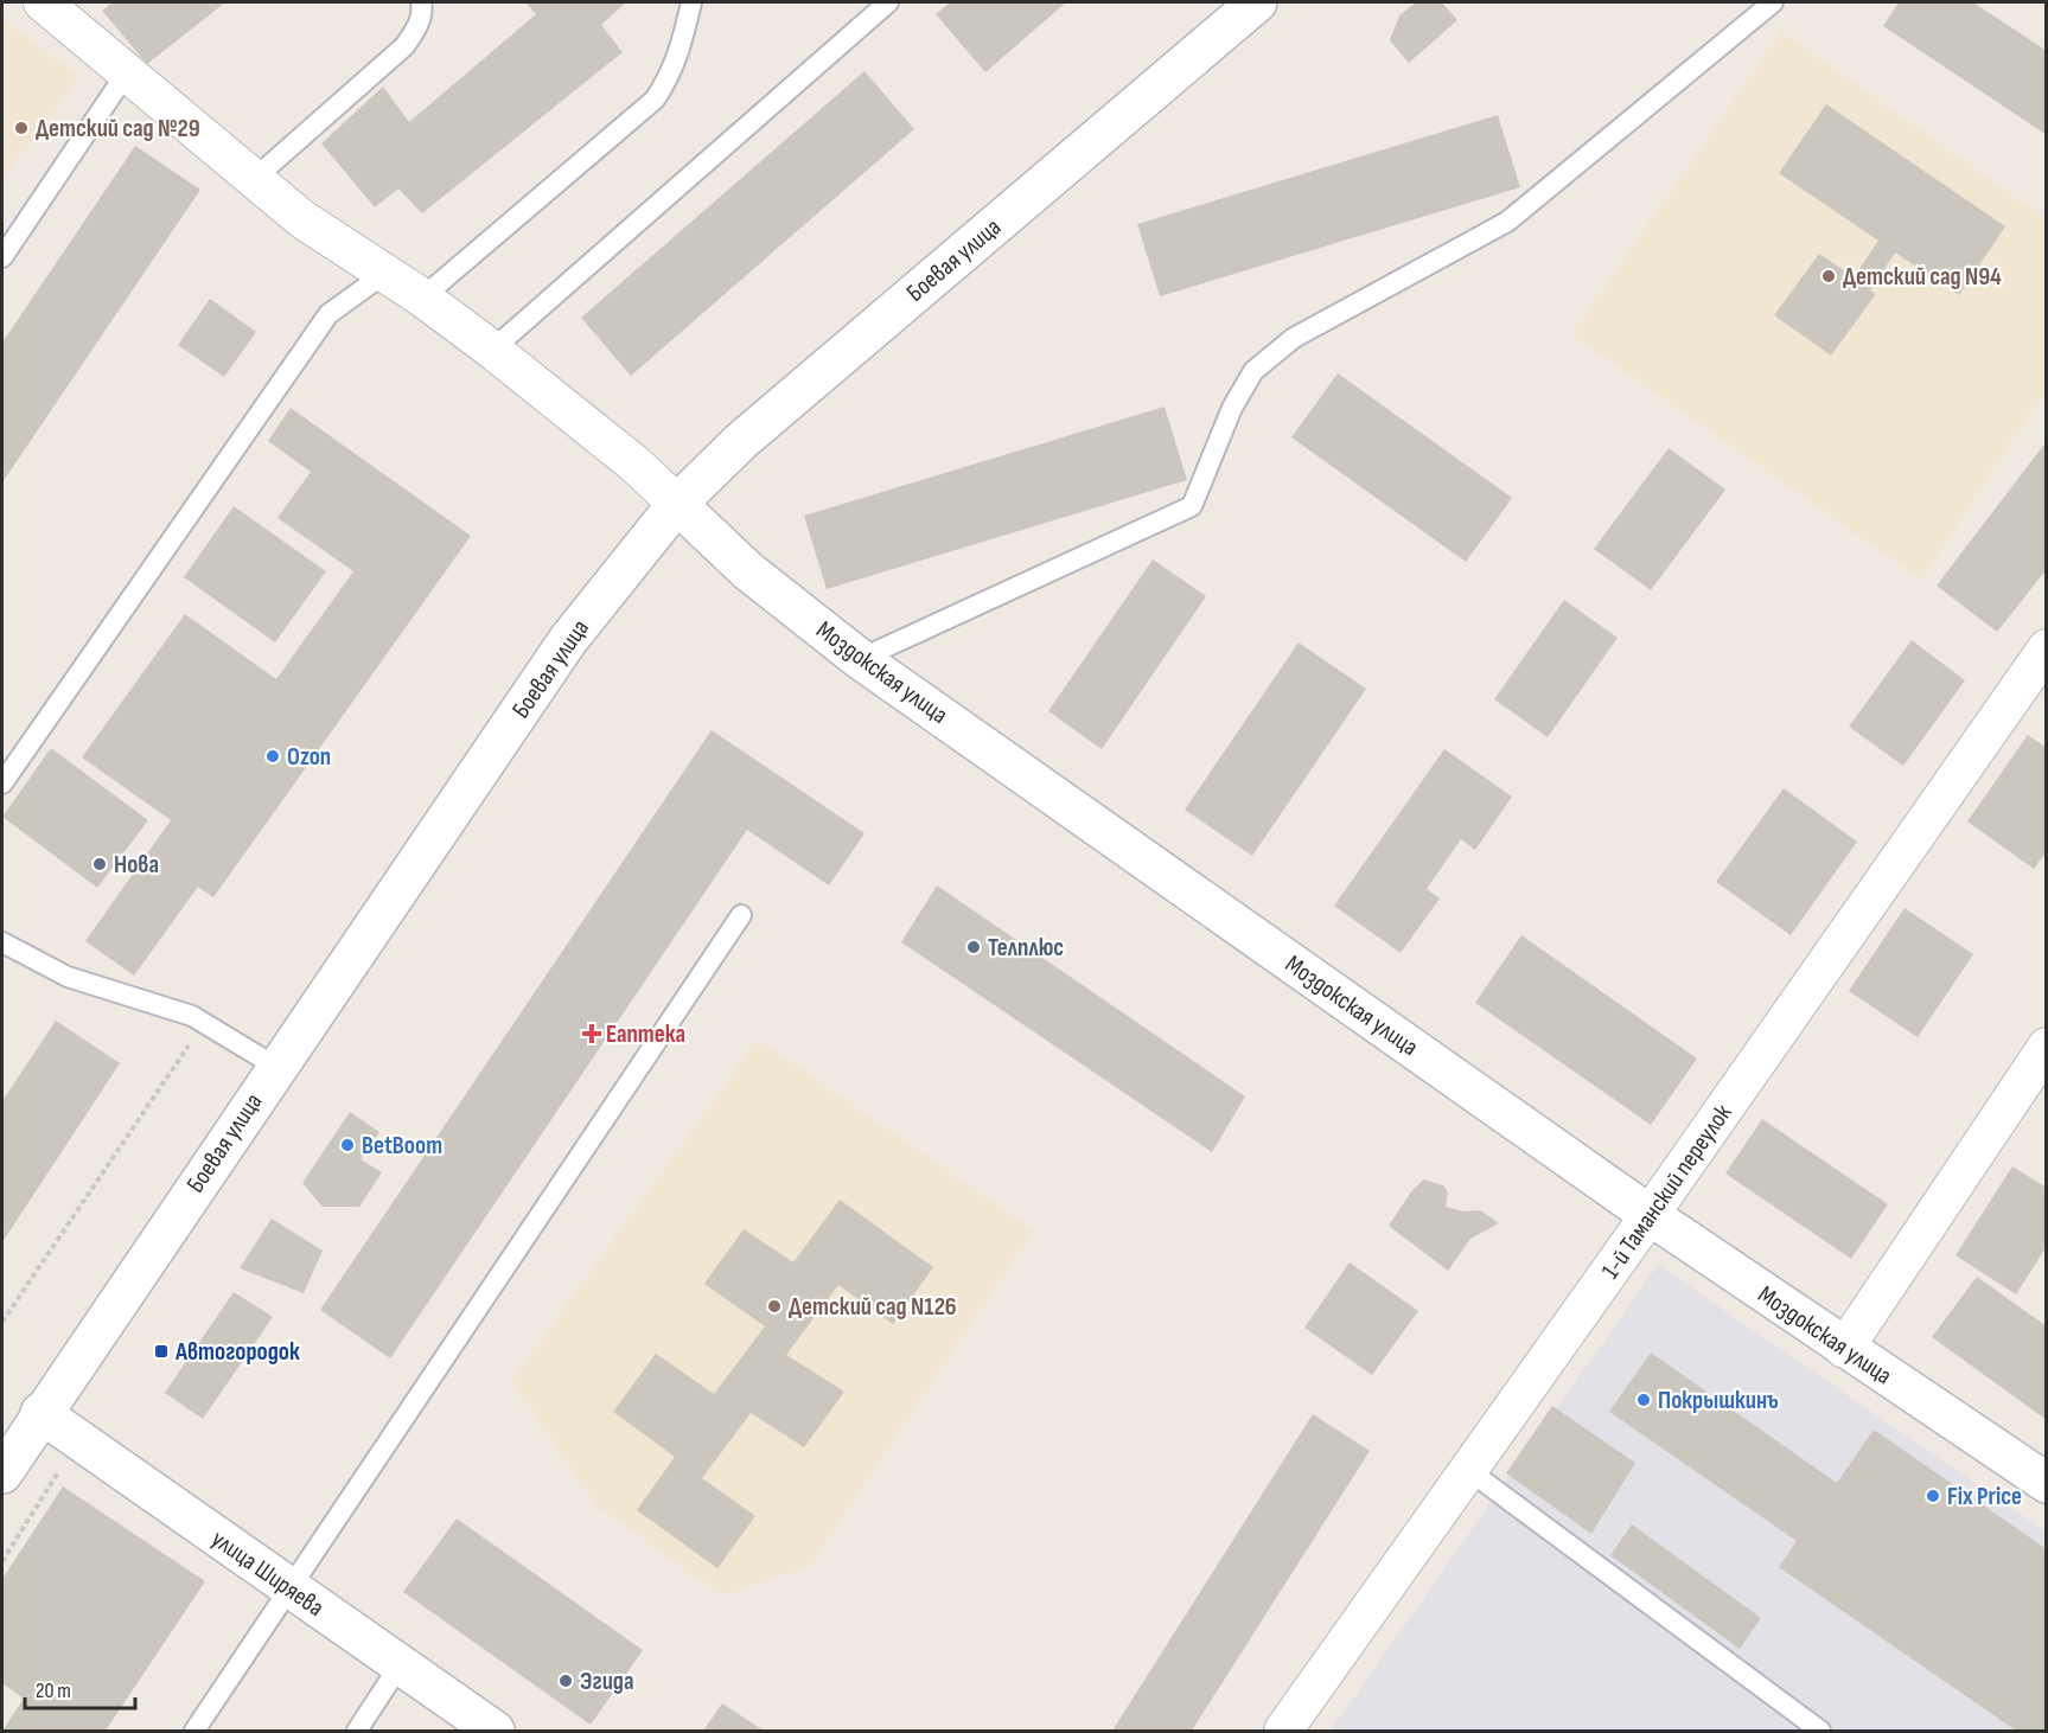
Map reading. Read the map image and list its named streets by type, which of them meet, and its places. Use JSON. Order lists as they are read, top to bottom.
{
  "streets": {
    "main road": ["Боевая улица", "Моздокская улица", "улица Ширяева"],
    "street": ["1-й Таманский переулок"]
  },
  "crossings": [
    ["Боевая улица", "Моздокская улица"],
    ["Боевая улица", "улица Ширяева"],
    ["Моздокская улица", "1-й Таманский переулок"]
  ],
  "places": {
    "other": [
      "Детский сад №29",
      "Детский сад N94",
      "Ozon",
      "Нова",
      "Телплюс",
      "BetBoom",
      "Детский сад N126",
      "Покрышкинъ",
      "Fix Price",
      "Эгида"
    ],
    "health": ["Еаптека"],
    "transit": ["Автогородок"]
  },
  "scale_bar": "20 m"
}
